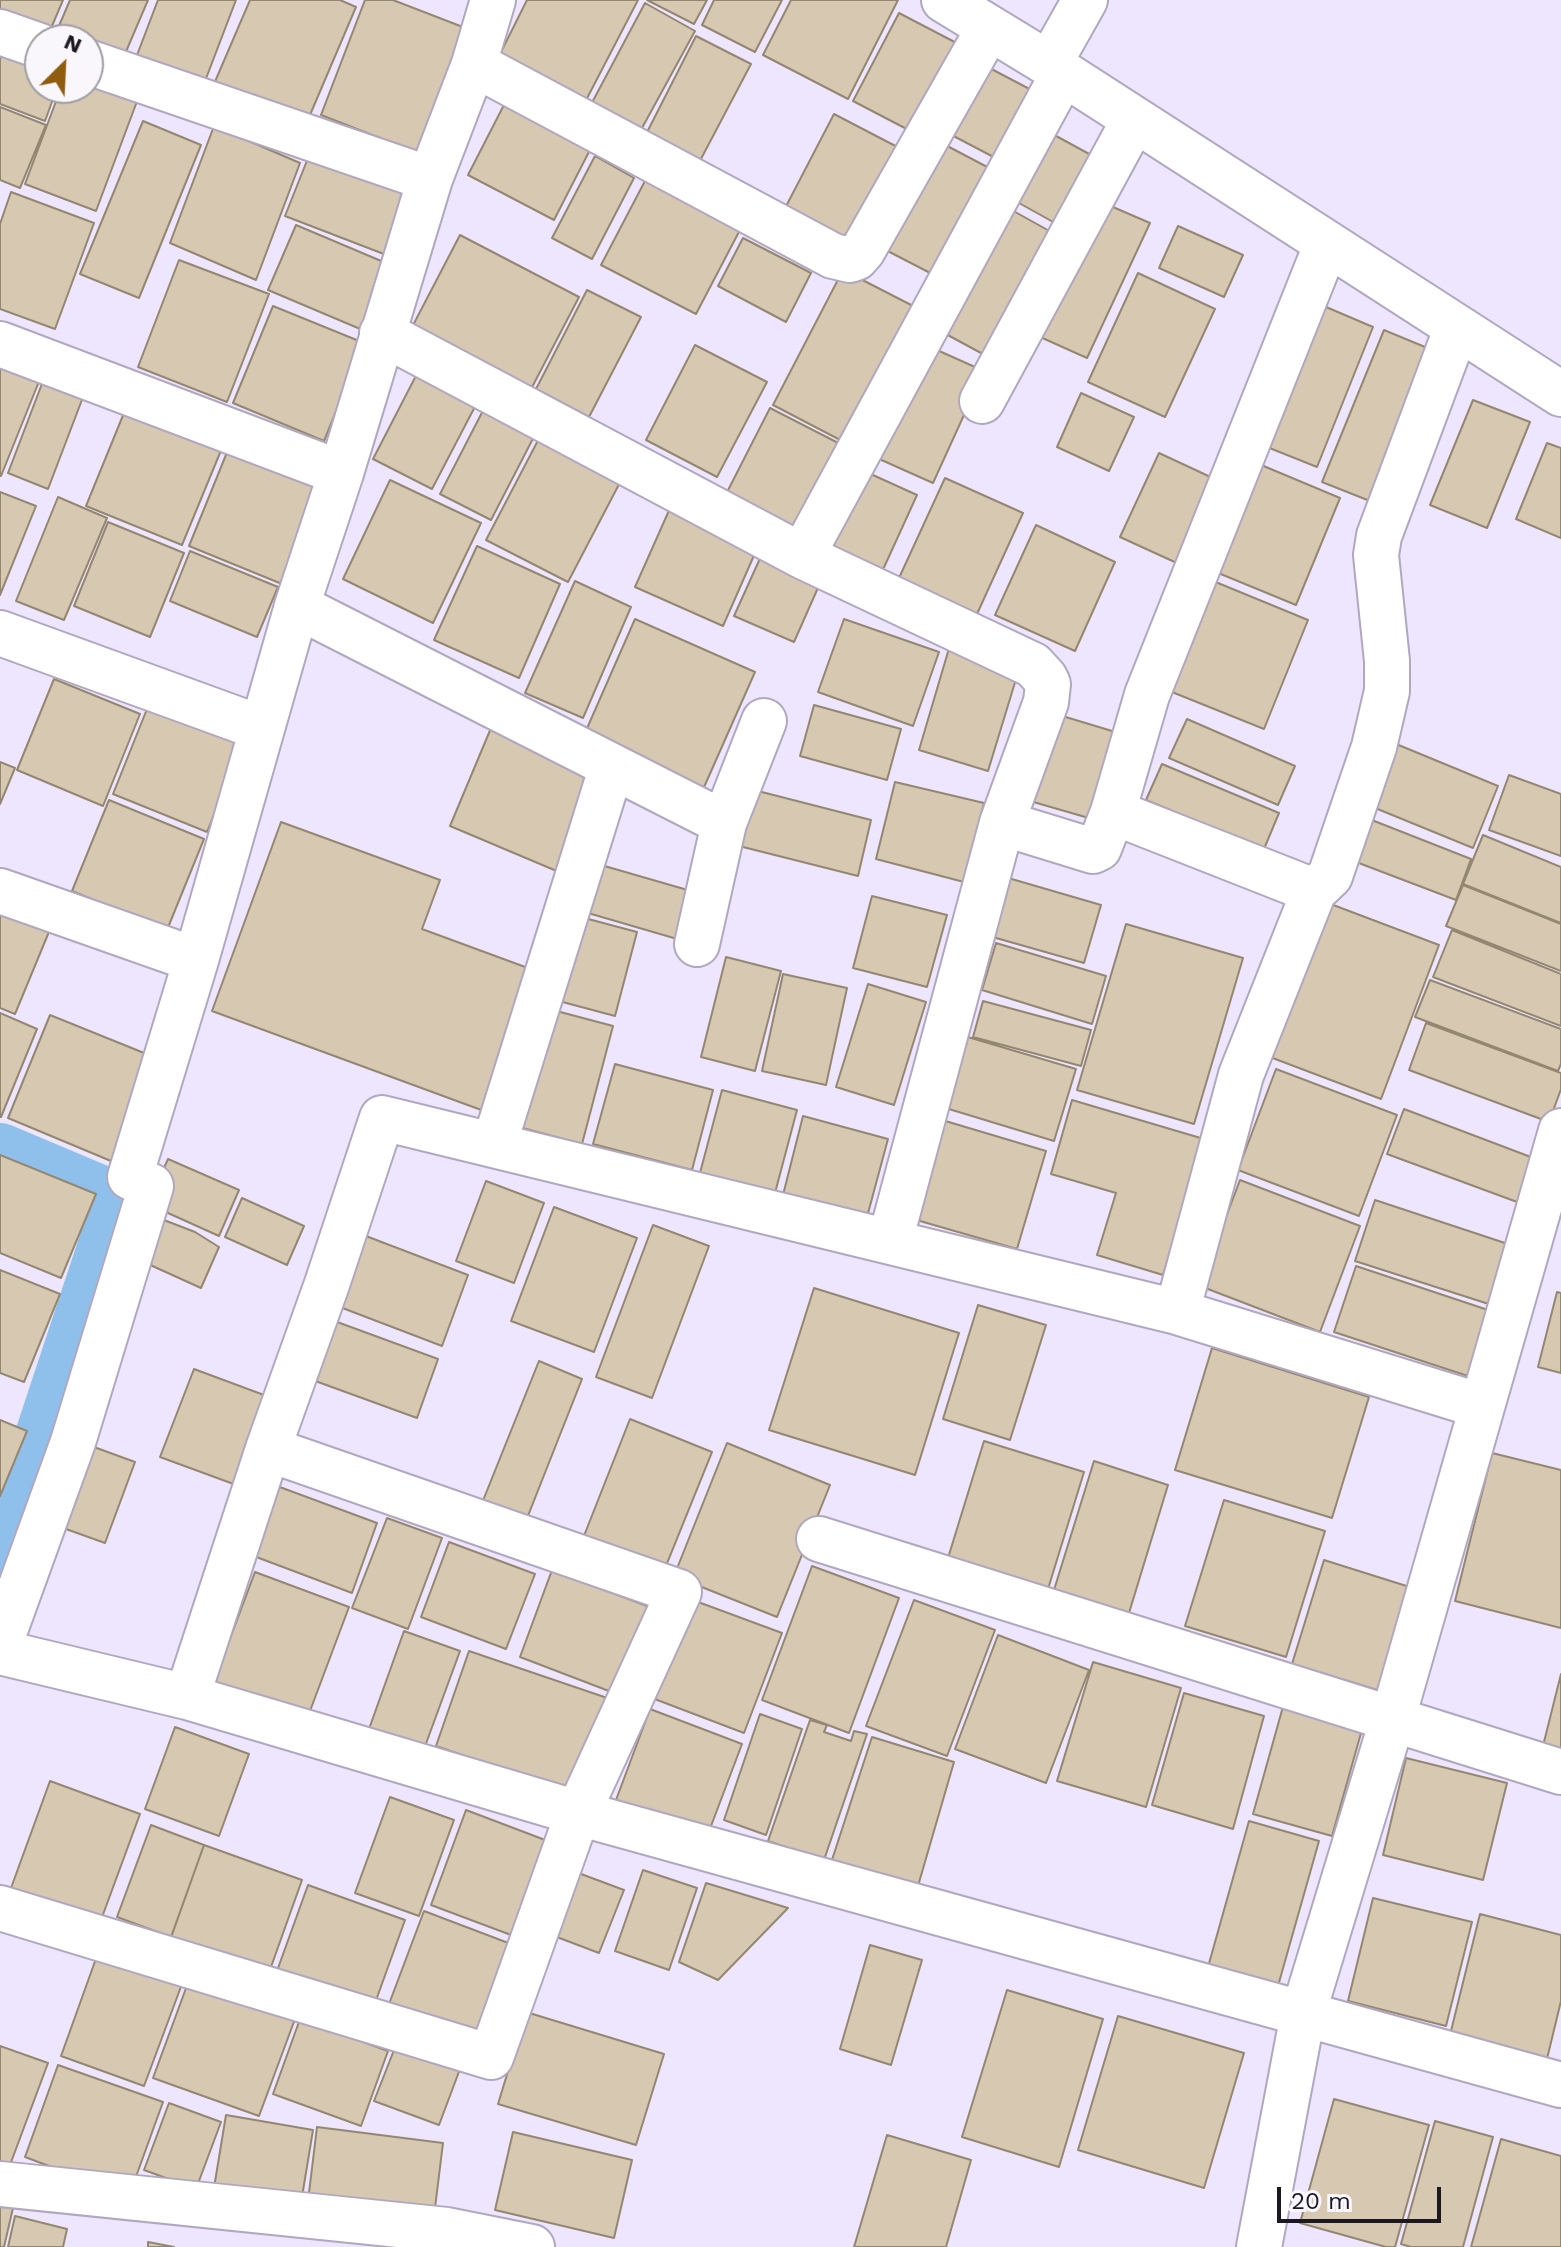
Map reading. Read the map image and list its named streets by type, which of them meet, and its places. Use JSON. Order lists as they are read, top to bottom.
{
  "scale_bar": "20 m",
  "north": "top right"
}
